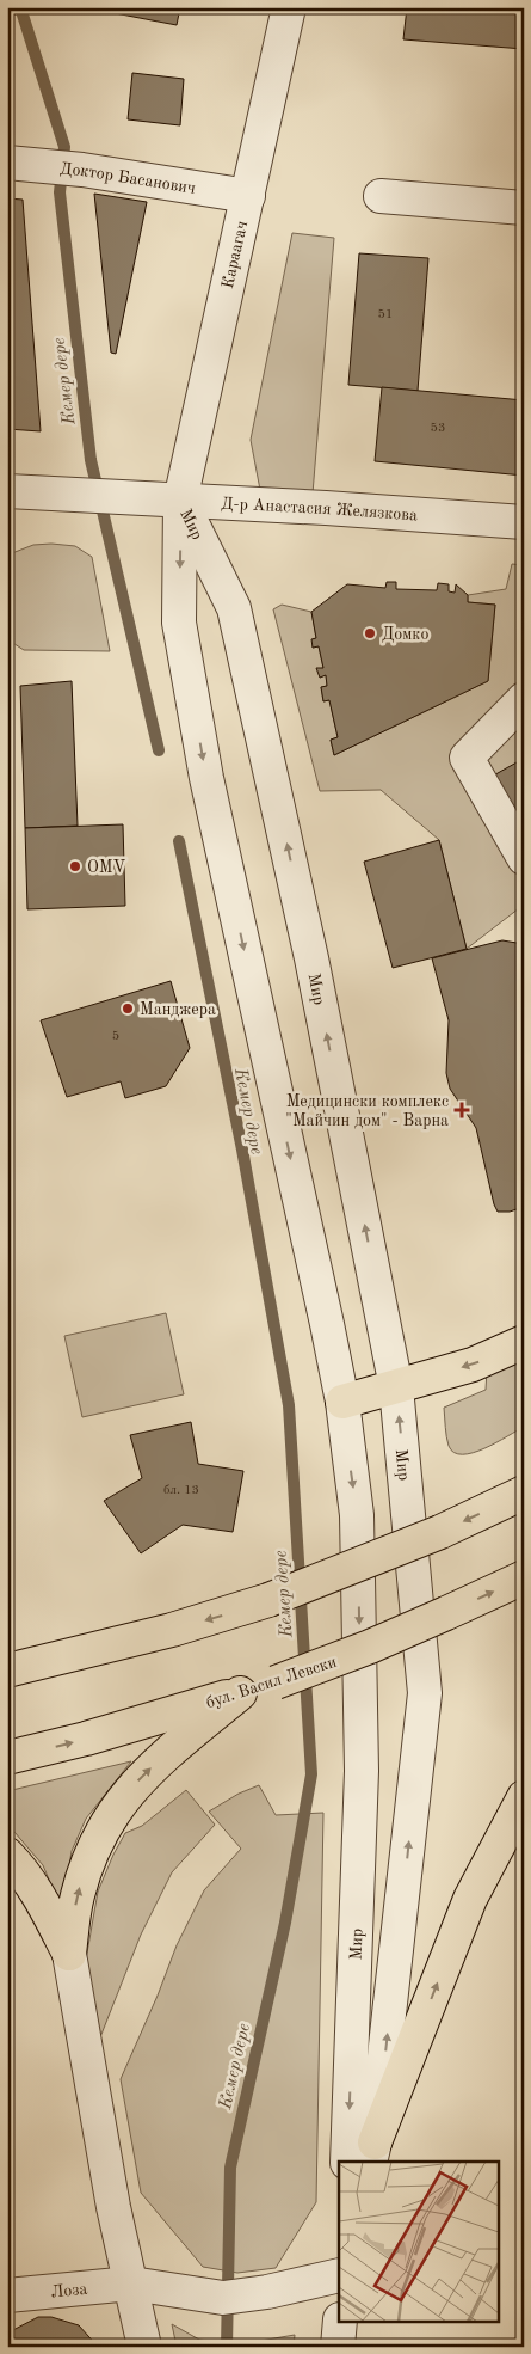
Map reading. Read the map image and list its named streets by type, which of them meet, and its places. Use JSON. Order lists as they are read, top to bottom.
{
  "streets": {
    "highway": ["бул. Васил Левски"],
    "street": [
      "Доктор Басанович",
      "Караагач",
      "Д-р Анастасия Желязкова",
      "Мир",
      "Лоза"
    ]
  },
  "crossings": [
    ["Доктор Басанович", "Караагач"],
    ["Караагач", "Д-р Анастасия Желязкова"],
    ["Караагач", "Мир"],
    ["Д-р Анастасия Желязкова", "Мир"]
  ],
  "water": ["Кемер дере"],
  "places": {
    "other": ["Домко", "OMV", "Манджера"],
    "health": ["Медицински комплекс \"Майчин дом\" - Варна"]
  },
  "house_numbers": [
    "51",
    "53",
    "5",
    "бл. 13"
  ]
}
